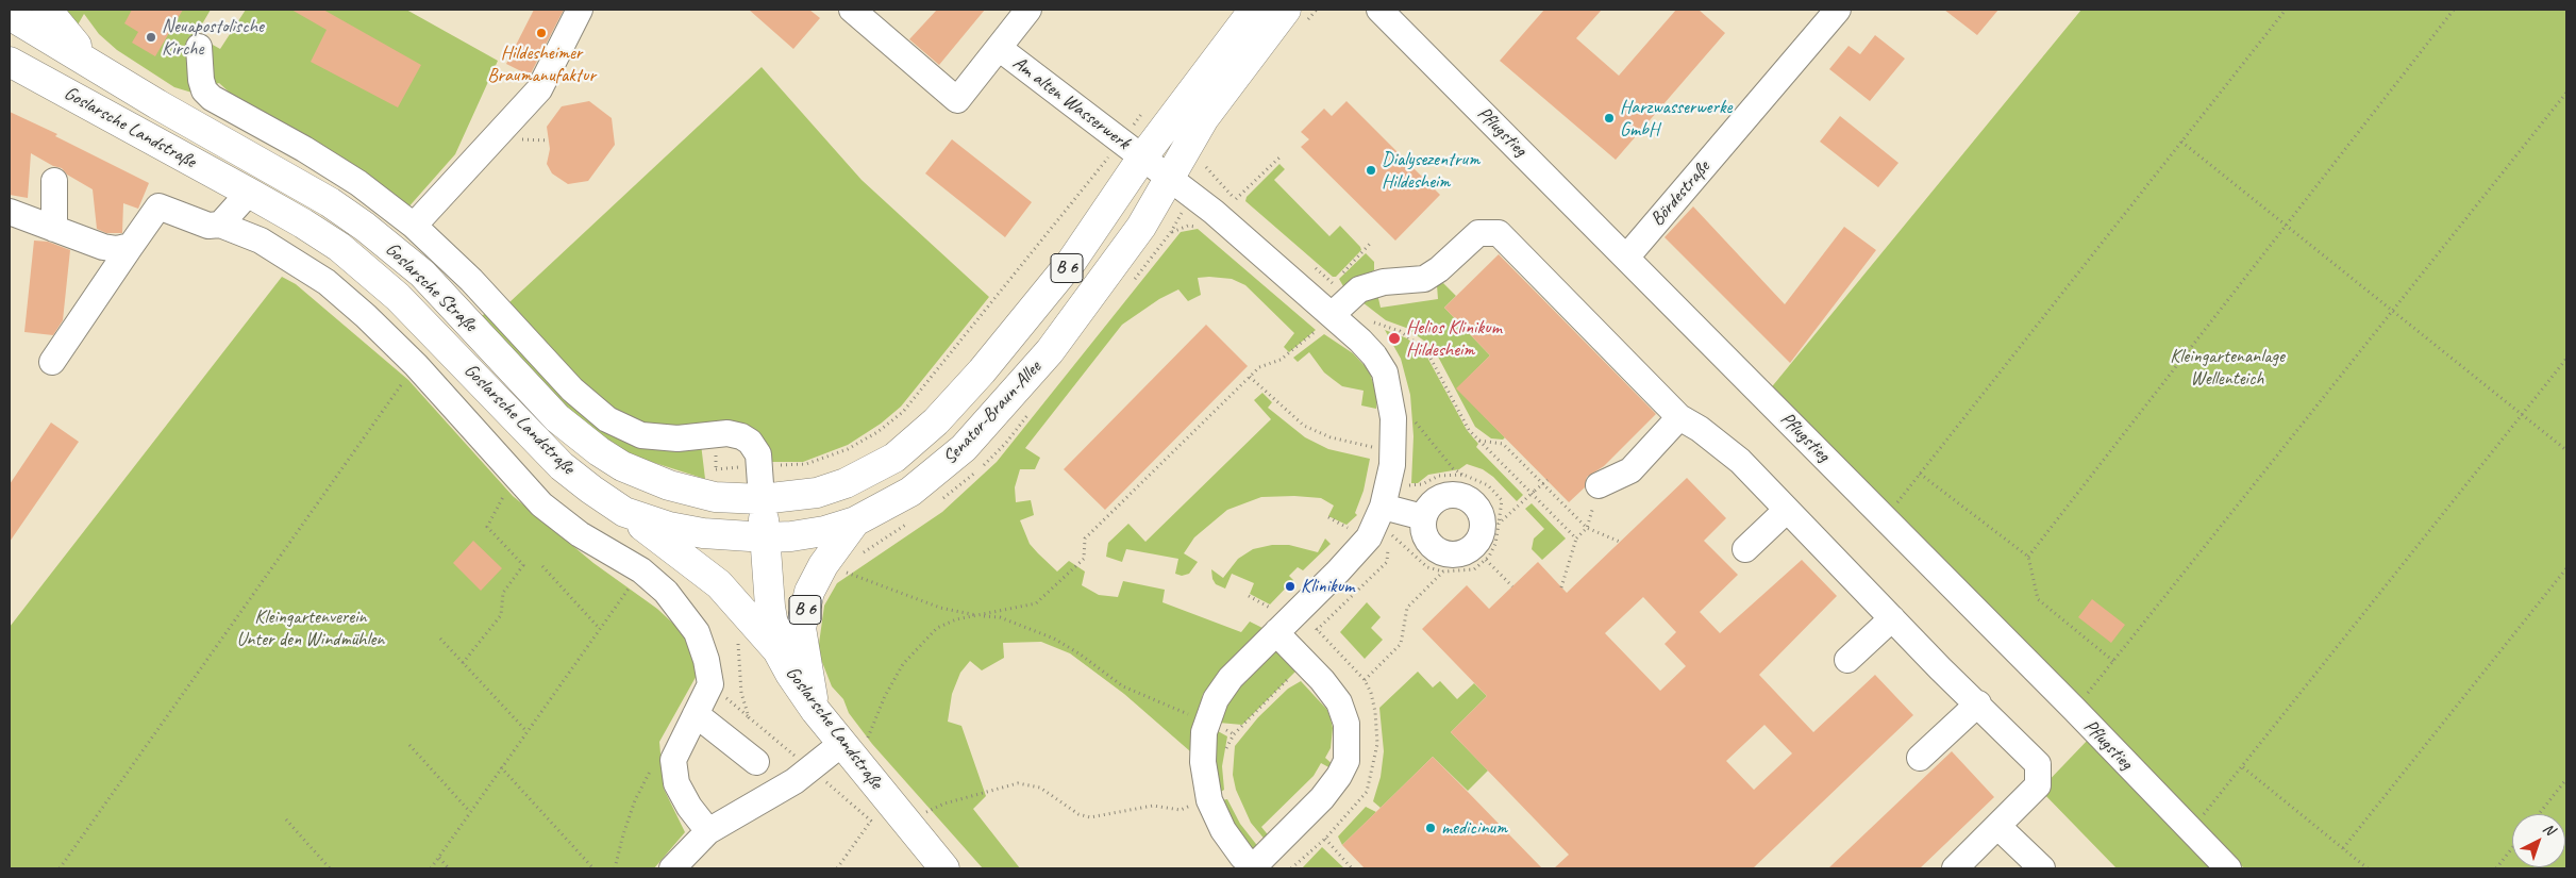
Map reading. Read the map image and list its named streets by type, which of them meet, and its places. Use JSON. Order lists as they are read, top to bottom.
{
  "streets": {
    "main road": [
      "Goslarsche Landstraße",
      "B 6",
      "Goslarsche Straße",
      "Senator-Braun-Allee"
    ],
    "street": ["Am alten Wasserwerk", "Pflugstieg", "Bördestraße"]
  },
  "crossings": [
    ["Am alten Wasserwerk", "Senator-Braun-Allee"],
    ["Goslarsche Landstraße", "B 6"],
    ["Goslarsche Landstraße", "Senator-Braun-Allee"],
    ["Pflugstieg", "Bördestraße"],
    ["B 6", "Goslarsche Straße"],
    ["B 6", "Senator-Braun-Allee"],
    ["Goslarsche Straße", "Senator-Braun-Allee"]
  ],
  "parks": ["Kleingartenanlage Wellenteich", "Kleingartenverein Unter den Windmühlen"],
  "places": [
    "Hildesheimer Braumanufaktur",
    "Neuapostolische Kirche",
    "Harzwasserwerke GmbH",
    "Dialysezentrum Hildesheim",
    "Helios Klinikum Hildesheim",
    "Klinikum",
    "medicinum"
  ],
  "north": "top right"
}
